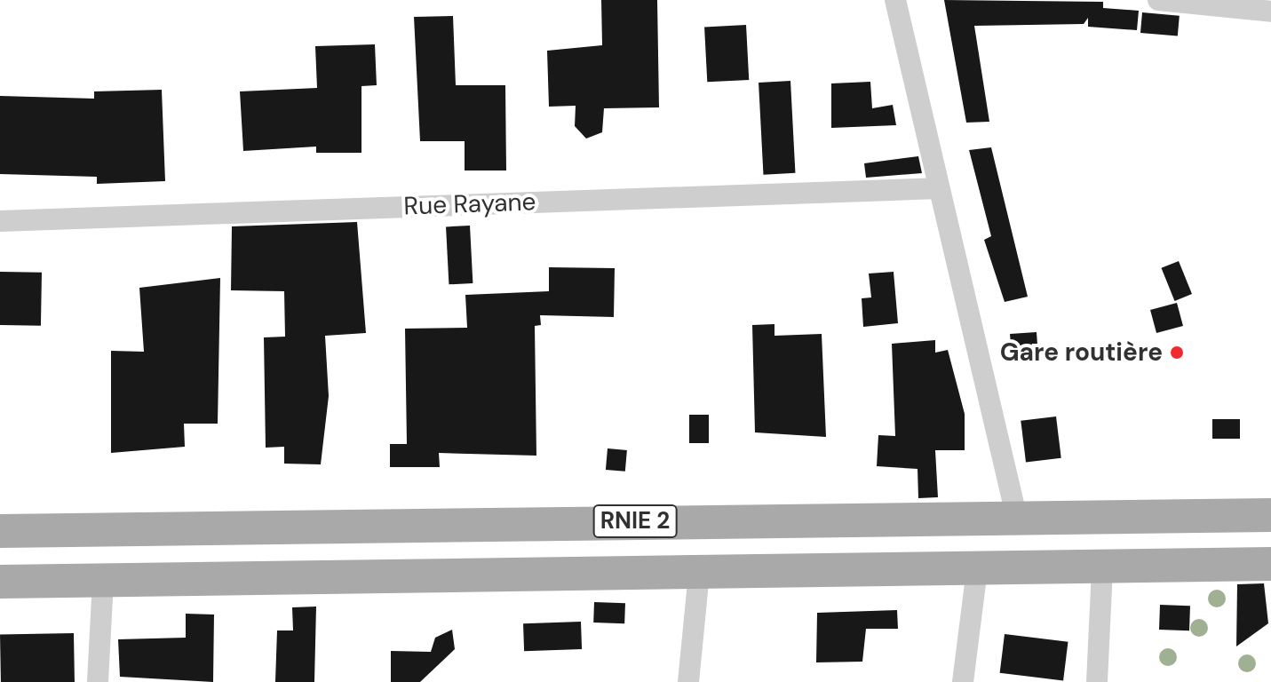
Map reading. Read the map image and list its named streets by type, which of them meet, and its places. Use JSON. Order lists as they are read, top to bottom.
{
  "streets": {
    "main road": ["RNIE 2"],
    "street": ["Rue Rayane"]
  },
  "places": ["Gare routière"]
}
